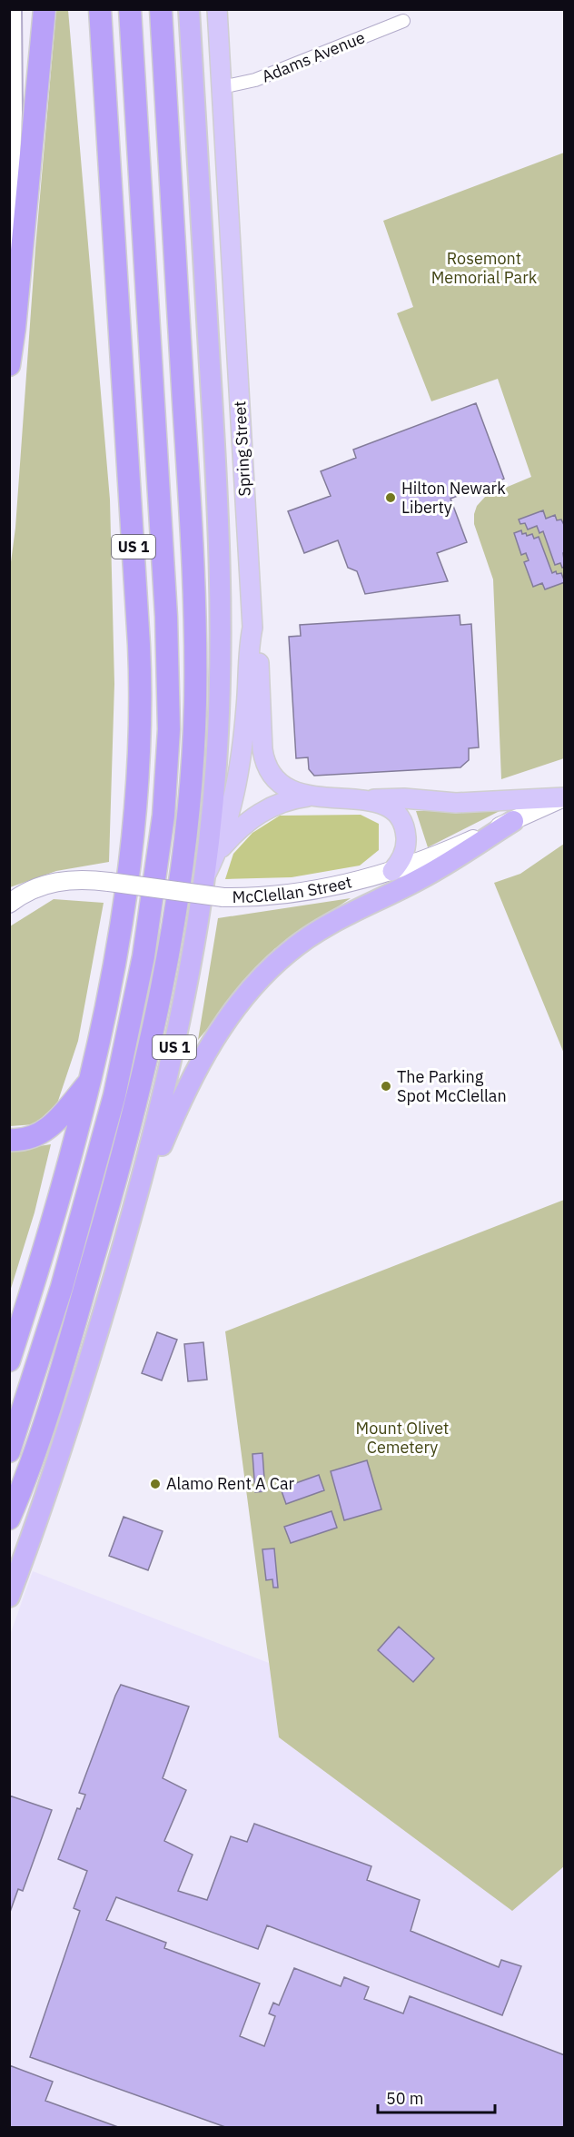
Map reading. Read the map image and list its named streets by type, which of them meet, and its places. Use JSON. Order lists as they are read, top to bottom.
{
  "streets": {
    "highway": ["US 1"],
    "main road": ["Spring Street", "McClellan Street"],
    "street": ["Adams Avenue"]
  },
  "crossings": [
    ["Adams Avenue", "Spring Street"],
    ["Spring Street", "US 1"]
  ],
  "parks": ["Rosemont Memorial Park", "Mount Olivet Cemetery"],
  "places": ["Hilton Newark Liberty", "The Parking Spot McClellan", "Alamo Rent A Car"],
  "scale_bar": "50 m"
}
